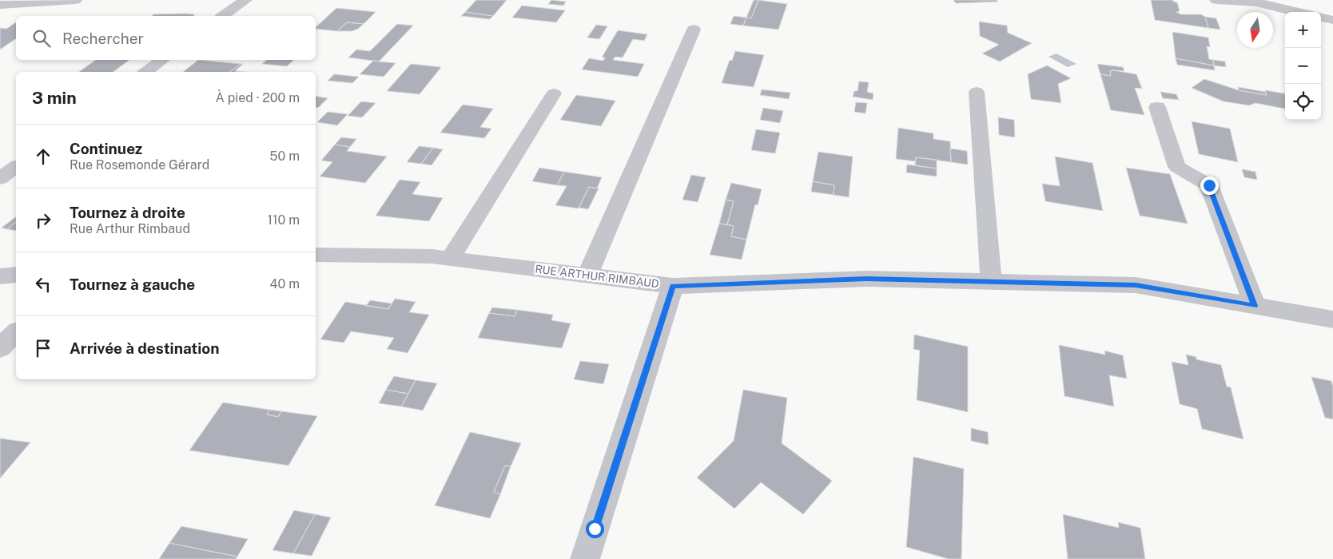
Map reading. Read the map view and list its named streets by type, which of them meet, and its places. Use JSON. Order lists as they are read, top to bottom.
{
  "streets": {
    "street": ["RUE ARTHUR RIMBAUD"]
  },
  "north": "bottom",
  "page": {
    "map_buttons": ["+", "−"],
    "search": "Rechercher",
    "heading": ["3 min", "À pied · 200 m"],
    "list": [
      ["Continuez", "Rue Rosemonde Gérard", "50 m"],
      ["Tournez à droite", "Rue Arthur Rimbaud", "110 m"],
      ["Tournez à gauche", "40 m"],
      "Arrivée à destination"
    ]
  }
}
